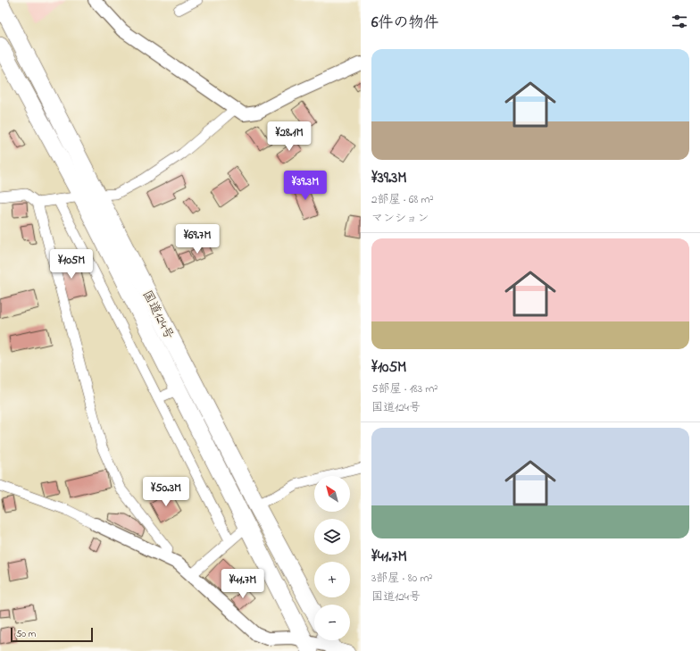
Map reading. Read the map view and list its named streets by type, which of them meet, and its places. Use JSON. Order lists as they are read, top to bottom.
{
  "streets": {
    "highway": ["国道124号"]
  },
  "scale_bar": "50 m",
  "north": "top left",
  "page": {
    "heading": "6件の物件",
    "list": [
      {
        "name": "¥39.3M",
        "note": "2部屋 · 68 m² · マンション"
      },
      {
        "name": "¥105M",
        "note": "5部屋 · 183 m² · 国道124号"
      },
      {
        "name": "¥41.7M",
        "note": "3部屋 · 80 m² · 国道124号"
      }
    ],
    "price": [
      "¥28.1M",
      "¥39.3M",
      "¥69.7M",
      "¥105M",
      "¥50.3M",
      "¥41.7M"
    ],
    "map_buttons": ["+", "−"],
    "scale": "50 m"
  }
}
